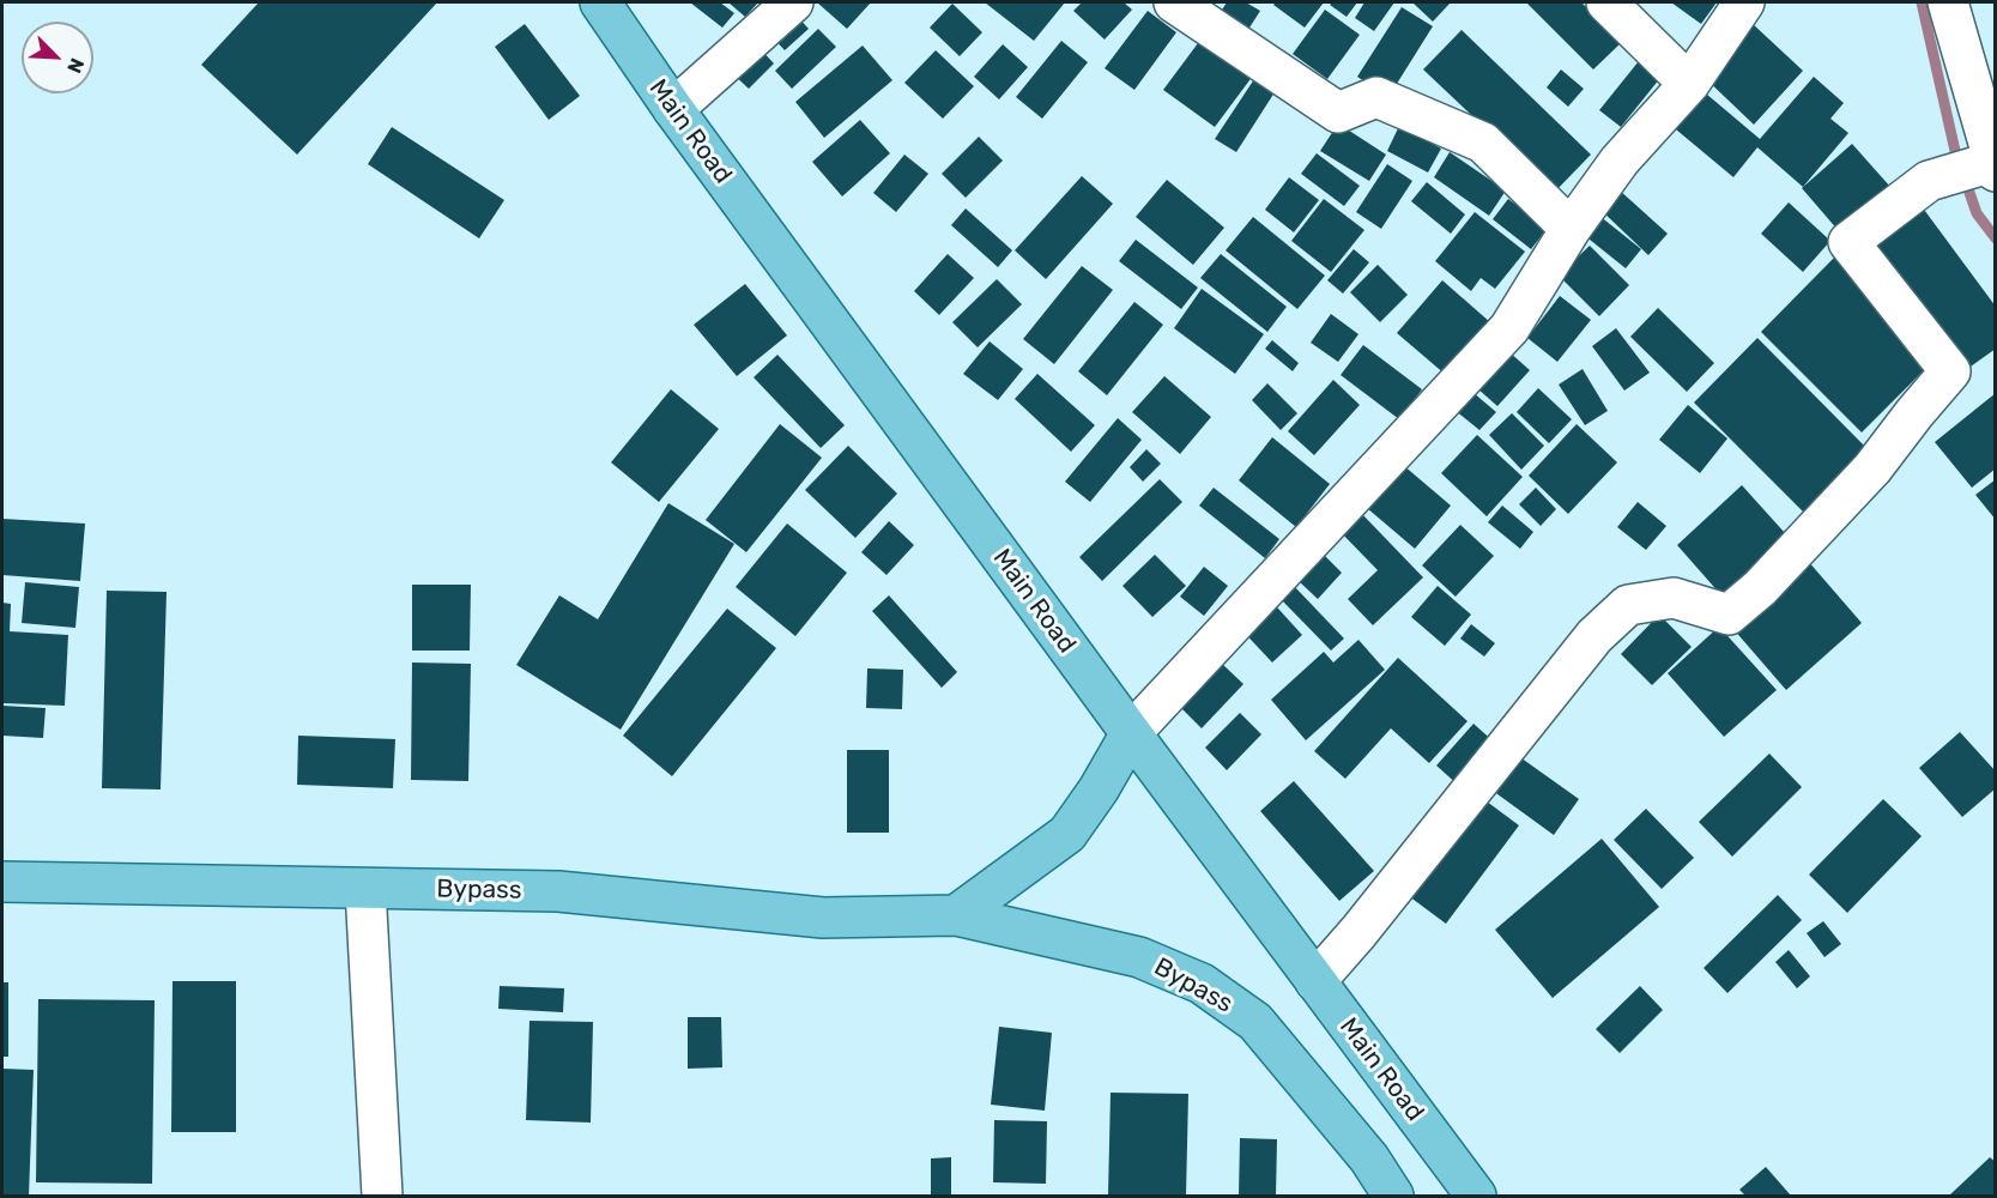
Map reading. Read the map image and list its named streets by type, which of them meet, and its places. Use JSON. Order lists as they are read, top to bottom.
{
  "streets": {
    "main road": ["Main Road", "Bypass"]
  },
  "north": "bottom right"
}
